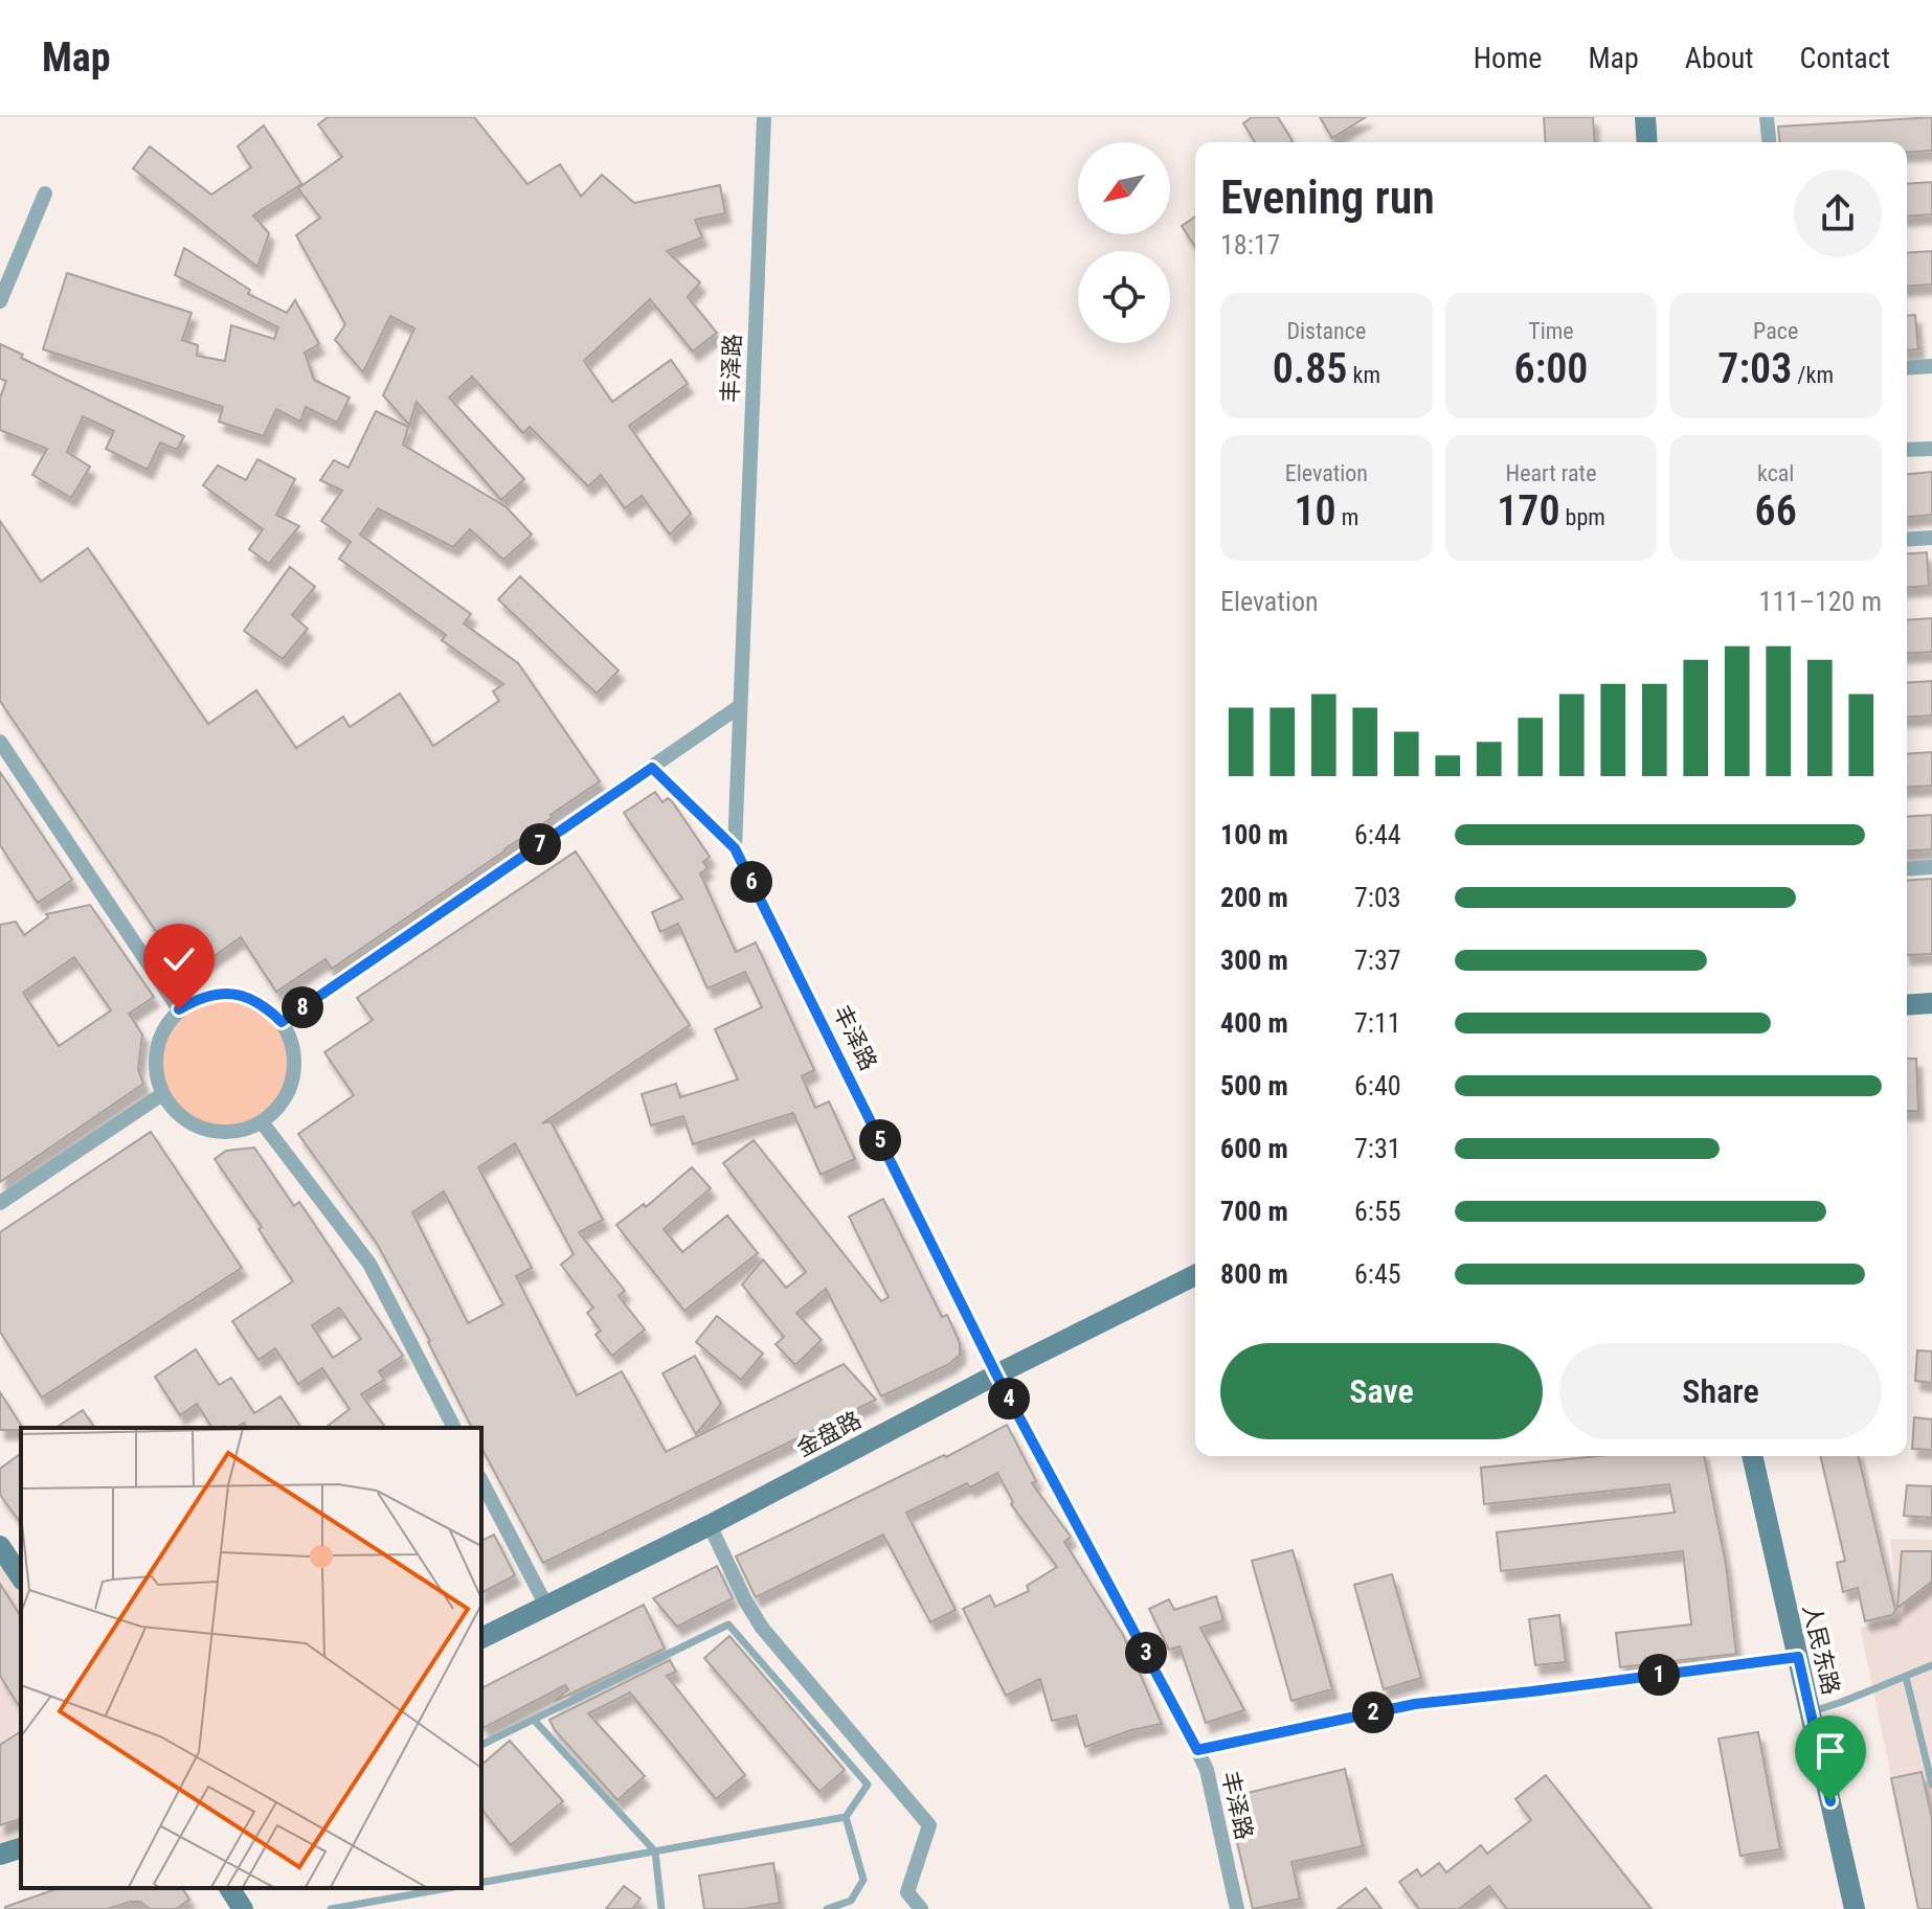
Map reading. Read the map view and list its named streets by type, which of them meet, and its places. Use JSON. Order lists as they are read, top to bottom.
{
  "streets": {
    "main road": ["金盘路", "人民东路"],
    "street": ["丰泽路"]
  },
  "crossings": [
    ["丰泽路", "金盘路"]
  ],
  "north": "bottom left",
  "page": {
    "header": "Map",
    "nav": [
      "Home",
      "Map",
      "About",
      "Contact"
    ],
    "heading": ["Evening run", "18:17"],
    "stats": [
      ["Distance", "0.85 km"],
      ["Time", "6:00"],
      ["Pace", "7:03 /km"],
      ["Elevation", "10 m"],
      ["Heart rate", "170 bpm"],
      ["kcal", "66"]
    ],
    "chart": ["Elevation", "111–120 m"],
    "list": [
      {
        "name": "100 m",
        "note": "6:44"
      },
      {
        "name": "200 m",
        "note": "7:03"
      },
      {
        "name": "300 m",
        "note": "7:37"
      },
      {
        "name": "400 m",
        "note": "7:11"
      },
      {
        "name": "500 m",
        "note": "6:40"
      },
      {
        "name": "600 m",
        "note": "7:31"
      },
      {
        "name": "700 m",
        "note": "6:55"
      },
      {
        "name": "800 m",
        "note": "6:45"
      }
    ],
    "pins": [
      "7",
      "6",
      "8",
      "5",
      "4",
      "3",
      "1",
      "2"
    ],
    "buttons": ["Save", "Share"]
  }
}
